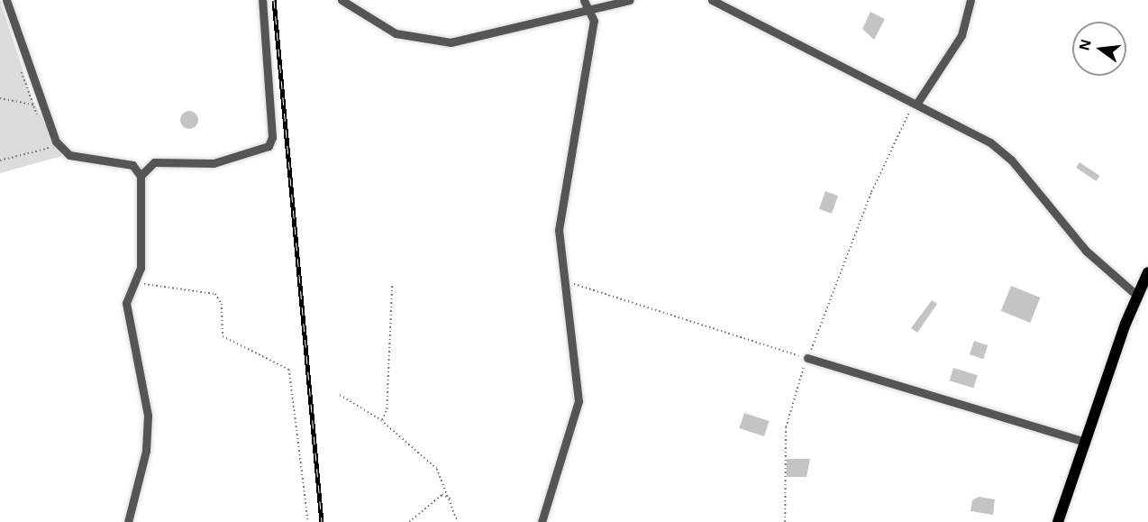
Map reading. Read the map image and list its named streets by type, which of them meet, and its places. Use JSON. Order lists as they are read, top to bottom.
{
  "north": "left"
}
